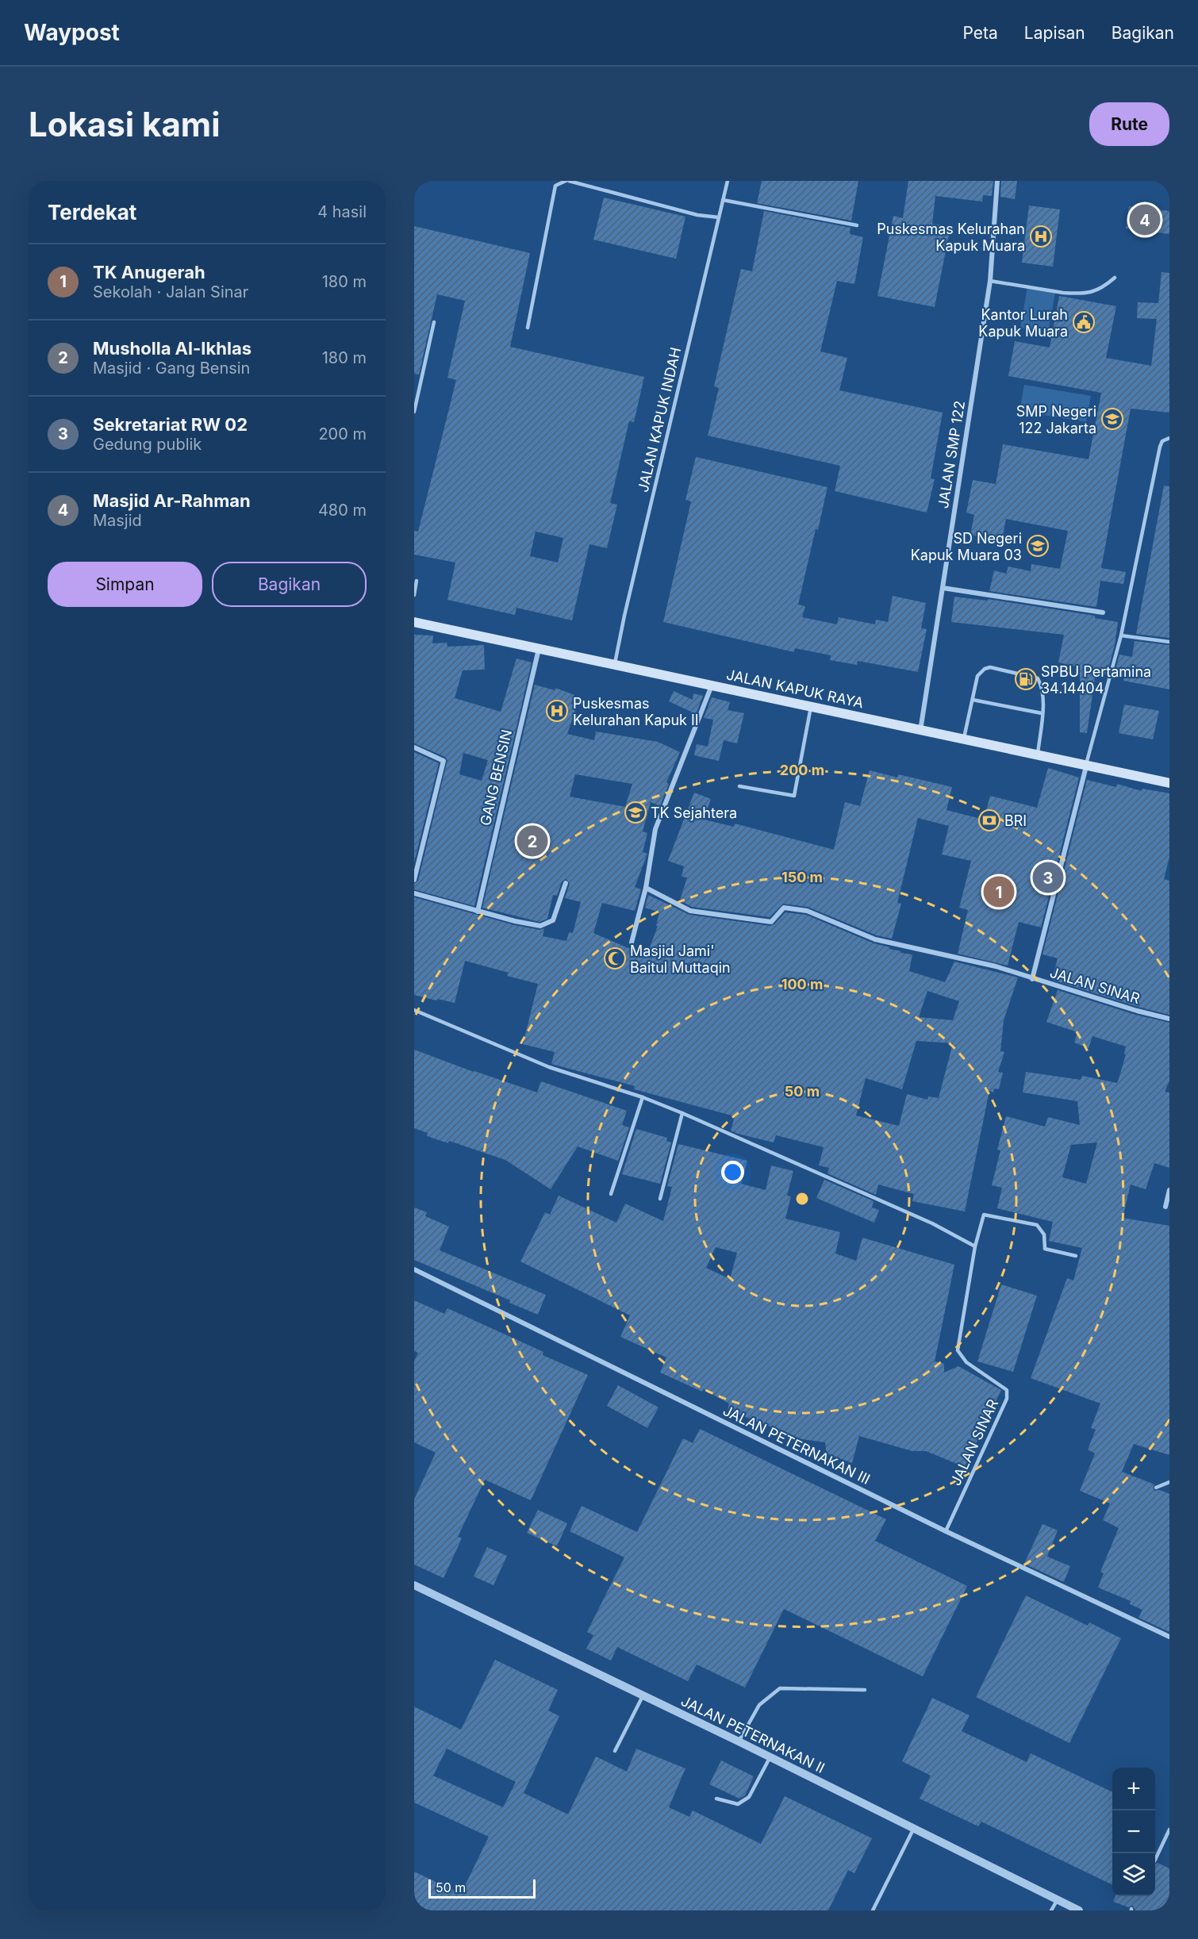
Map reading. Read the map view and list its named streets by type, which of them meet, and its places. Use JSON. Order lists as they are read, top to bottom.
{
  "streets": {
    "main road": ["JALAN KAPUK RAYA"],
    "street": [
      "JALAN SMP 122",
      "GANG BENSIN",
      "JALAN SINAR",
      "JALAN PETERNAKAN III",
      "JALAN PETERNAKAN II"
    ],
    "lane": ["JALAN KAPUK INDAH"]
  },
  "crossings": [
    ["JALAN KAPUK INDAH", "JALAN KAPUK RAYA"],
    ["JALAN SMP 122", "JALAN KAPUK RAYA"],
    ["JALAN KAPUK RAYA", "GANG BENSIN"],
    ["JALAN KAPUK RAYA", "JALAN SINAR"],
    ["JALAN SINAR", "JALAN PETERNAKAN III"]
  ],
  "places": {
    "hospital": ["Puskesmas Kelurahan Kapuk Muara", "Puskesmas Kelurahan Kapuk II"],
    "public building": ["Kantor Lurah Kapuk Muara"],
    "school or university": ["SMP Negeri 122 Jakarta", "SD Negeri Kapuk Muara 03", "TK Sejahtera"],
    "fuel station": ["SPBU Pertamina 34.14404"],
    "bank": ["BRI"],
    "mosque": ["Masjid Jami' Baitul Muttaqin"]
  },
  "scale_bar": "50 m",
  "page": {
    "header": "Waypost",
    "nav": ["Peta", "Lapisan", "Bagikan"],
    "buttons": [
      "Rute",
      ["Simpan", "Bagikan"]
    ],
    "title": "Lokasi kami",
    "heading": ["Terdekat", "4 hasil"],
    "pins": [
      "4",
      "2",
      "3",
      "1"
    ],
    "list": [
      {
        "mark": "1",
        "name": "TK Anugerah",
        "note": "Sekolah · Jalan Sinar",
        "value": "180 m"
      },
      {
        "mark": "2",
        "name": "Musholla Al-Ikhlas",
        "note": "Masjid · Gang Bensin",
        "value": "180 m"
      },
      {
        "mark": "3",
        "name": "Sekretariat RW 02",
        "note": "Gedung publik",
        "value": "200 m"
      },
      {
        "mark": "4",
        "name": "Masjid Ar-Rahman",
        "note": "Masjid",
        "value": "480 m"
      }
    ],
    "map_buttons": ["+", "−"],
    "scale": "50 m"
  },
  "rings": [
    "200 m",
    "150 m",
    "100 m",
    "50 m"
  ]
}
